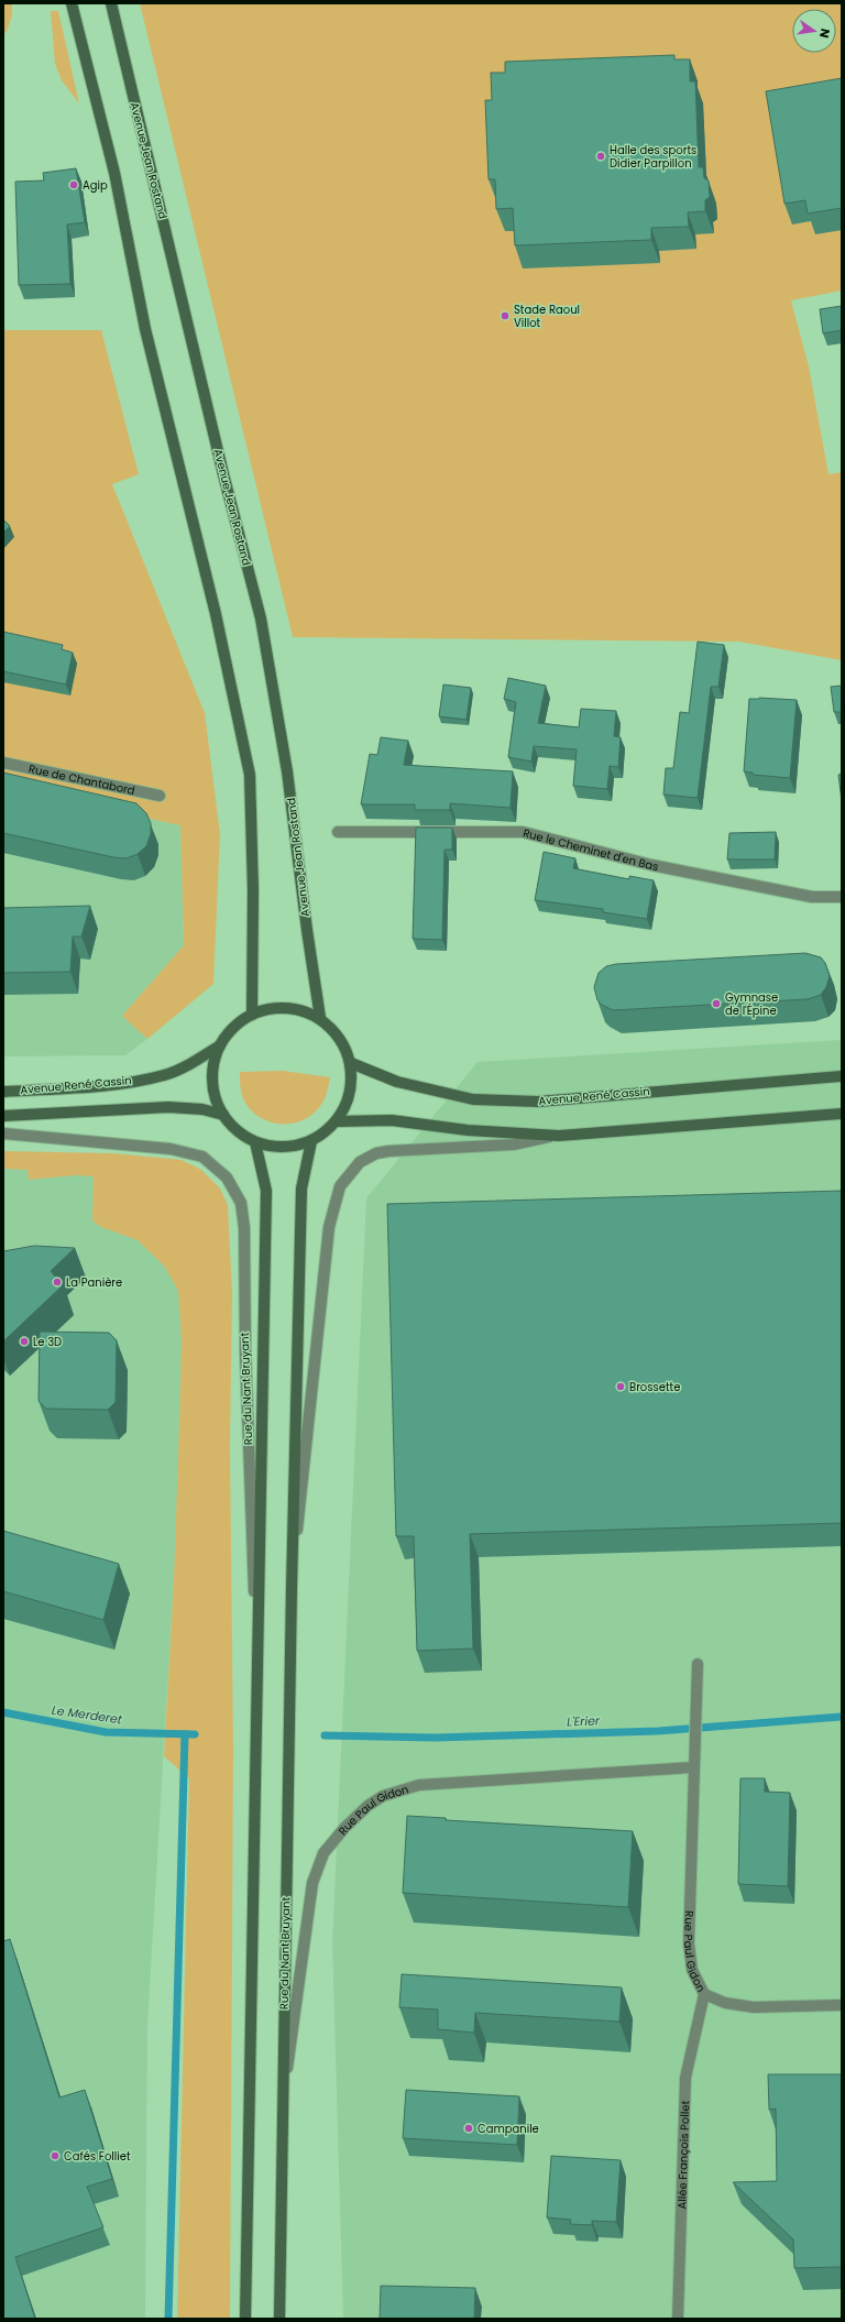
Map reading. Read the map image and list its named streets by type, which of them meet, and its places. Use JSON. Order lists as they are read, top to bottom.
{
  "streets": {
    "main road": ["Avenue Jean Rostand", "Avenue René Cassin", "Rue du Nant Bruyant"],
    "street": [
      "Rue de Chantabord",
      "Rue le Cheminet d'en Bas",
      "Rue Paul Gidon",
      "Allée François Pollet"
    ]
  },
  "crossings": [
    ["Avenue Jean Rostand", "Avenue René Cassin"],
    ["Avenue Jean Rostand", "Rue du Nant Bruyant"],
    ["Avenue René Cassin", "Rue du Nant Bruyant"],
    ["Rue du Nant Bruyant", "Rue Paul Gidon"],
    ["Rue Paul Gidon", "Allée François Pollet"]
  ],
  "water": ["Le Merderet", "L'Erier"],
  "places": [
    "Halle des sports Didier Parpillon",
    "Agip",
    "Stade Raoul Villot",
    "Gymnase de l'Épine",
    "La Panière",
    "Le 3D",
    "Brossette",
    "Campanile",
    "Cafés Folliet"
  ],
  "north": "right"
}
